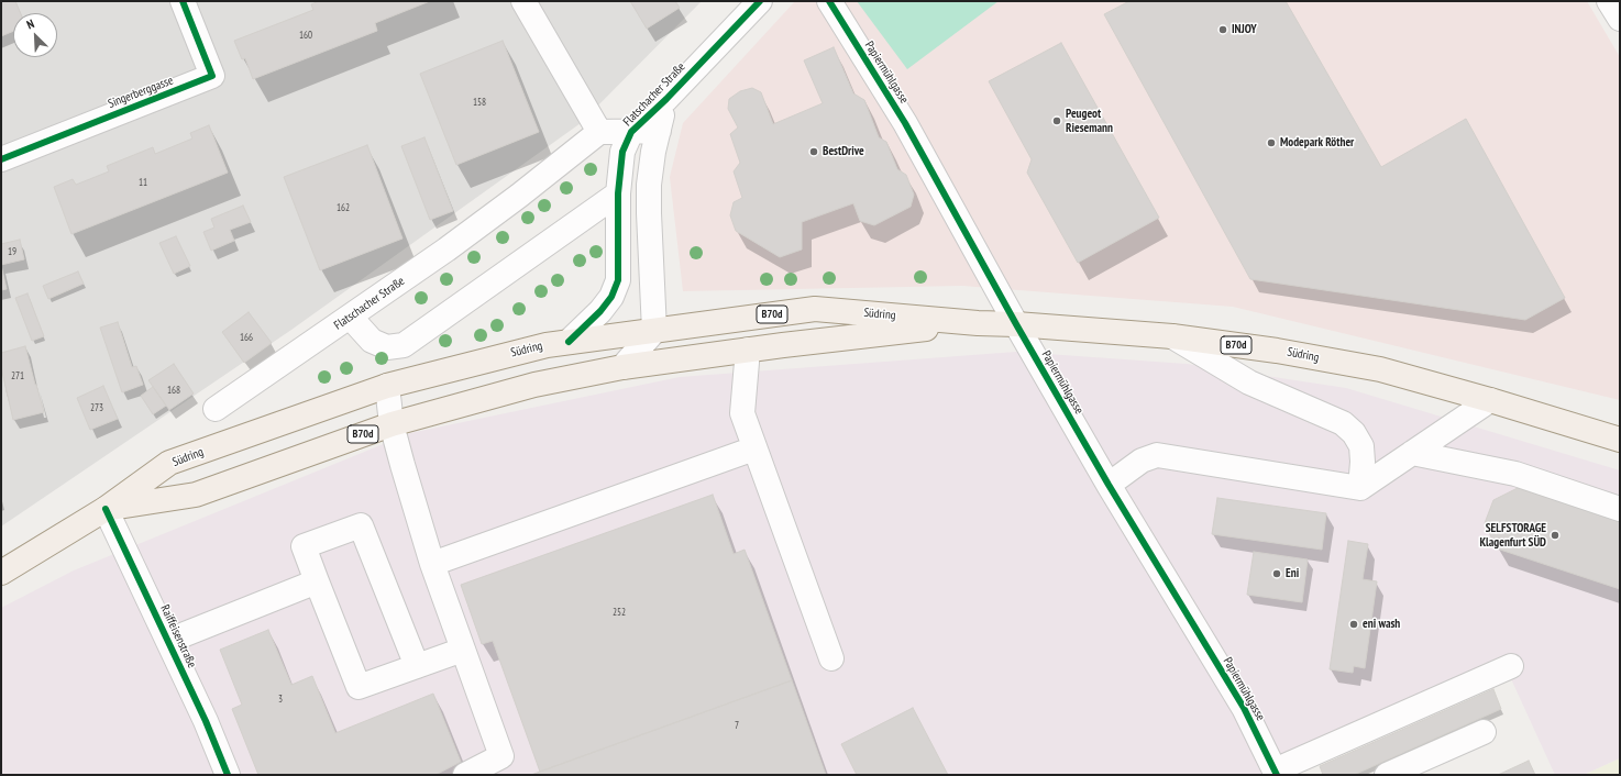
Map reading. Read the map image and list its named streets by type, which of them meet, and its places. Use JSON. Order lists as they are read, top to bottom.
{
  "streets": {
    "main road": ["B70d", "Südring"],
    "street": [
      "Papiermühlgasse",
      "Singerberggasse",
      "Flatschacher Straße",
      "Raiffeisenstraße"
    ]
  },
  "crossings": [
    ["Papiermühlgasse", "Südring"],
    ["Flatschacher Straße", "Südring"],
    ["Südring", "Raiffeisenstraße"]
  ],
  "places": [
    "INJOY",
    "Peugeot Riesemann",
    "Modepark Röther",
    "BestDrive",
    "SELFSTORAGE Klagenfurt SÜD",
    "Eni",
    "eni wash"
  ],
  "house_numbers": [
    "160",
    "158",
    "11",
    "162",
    "19",
    "166",
    "271",
    "168",
    "273",
    "252",
    "3",
    "7"
  ],
  "north": "top left"
}
